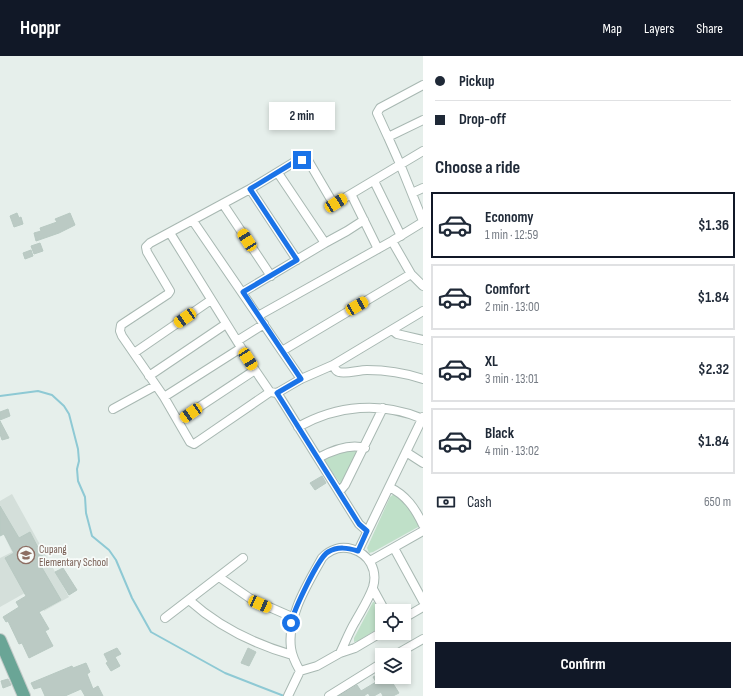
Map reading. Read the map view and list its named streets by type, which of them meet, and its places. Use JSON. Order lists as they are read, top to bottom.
{
  "places": {
    "school or university": ["Cupang Elementary School"]
  },
  "page": {
    "header": "Hoppr",
    "nav": ["Map", "Layers", "Share"],
    "banner": ["Pickup", "Drop-off"],
    "bubble": "2 min",
    "heading": "Choose a ride",
    "list": [
      {
        "name": "Economy",
        "note": "1 min · 12:59",
        "value": "$1.36"
      },
      {
        "name": "Comfort",
        "note": "2 min · 13:00",
        "value": "$1.84"
      },
      {
        "name": "XL",
        "note": "3 min · 13:01",
        "value": "$2.32"
      },
      {
        "name": "Black",
        "note": "4 min · 13:02",
        "value": "$1.84"
      }
    ],
    "pay": ["Cash", "650 m"],
    "buttons": "Confirm"
  }
}
